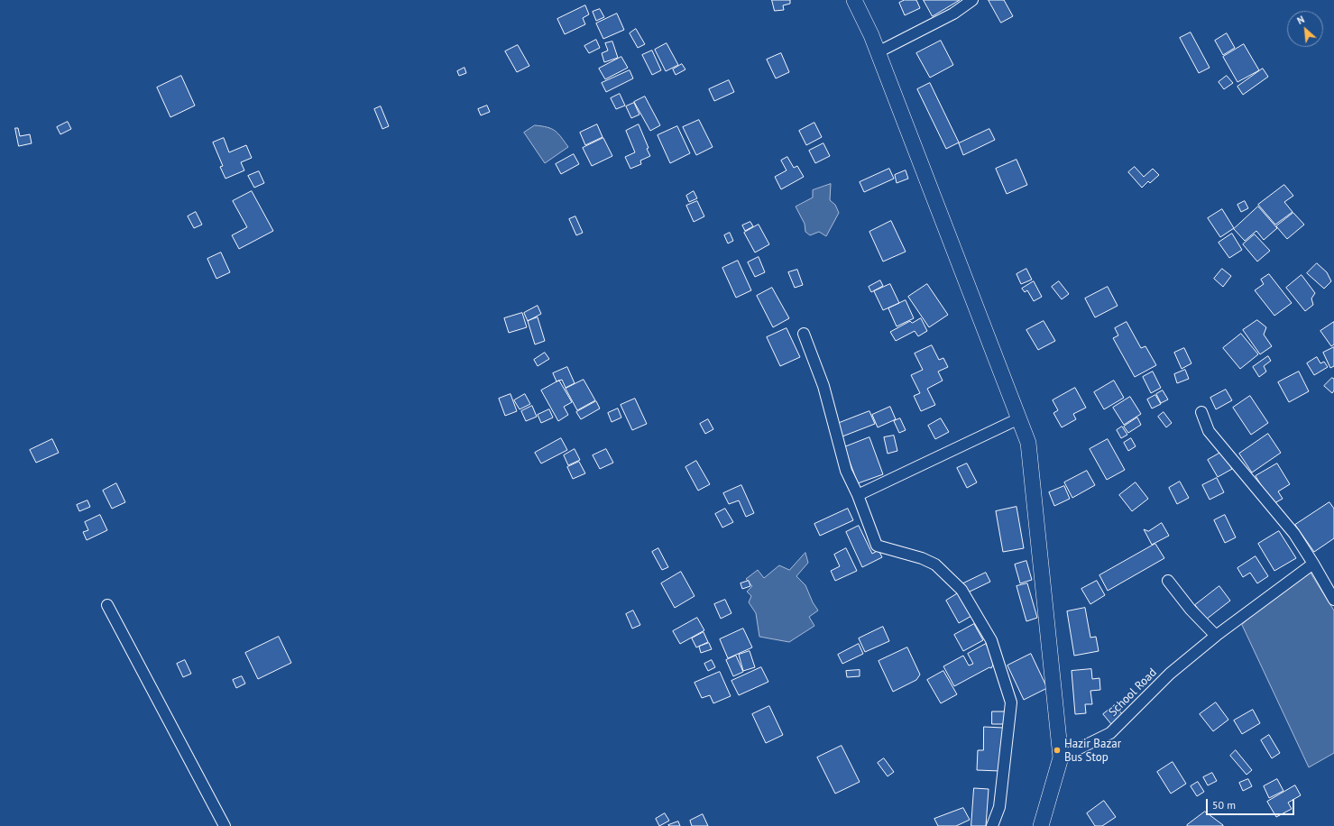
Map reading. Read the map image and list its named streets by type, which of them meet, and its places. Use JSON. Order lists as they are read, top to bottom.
{
  "streets": {
    "street": ["School Road"]
  },
  "places": ["Hazir Bazar Bus Stop"],
  "scale_bar": "50 m",
  "north": "top left"
}
